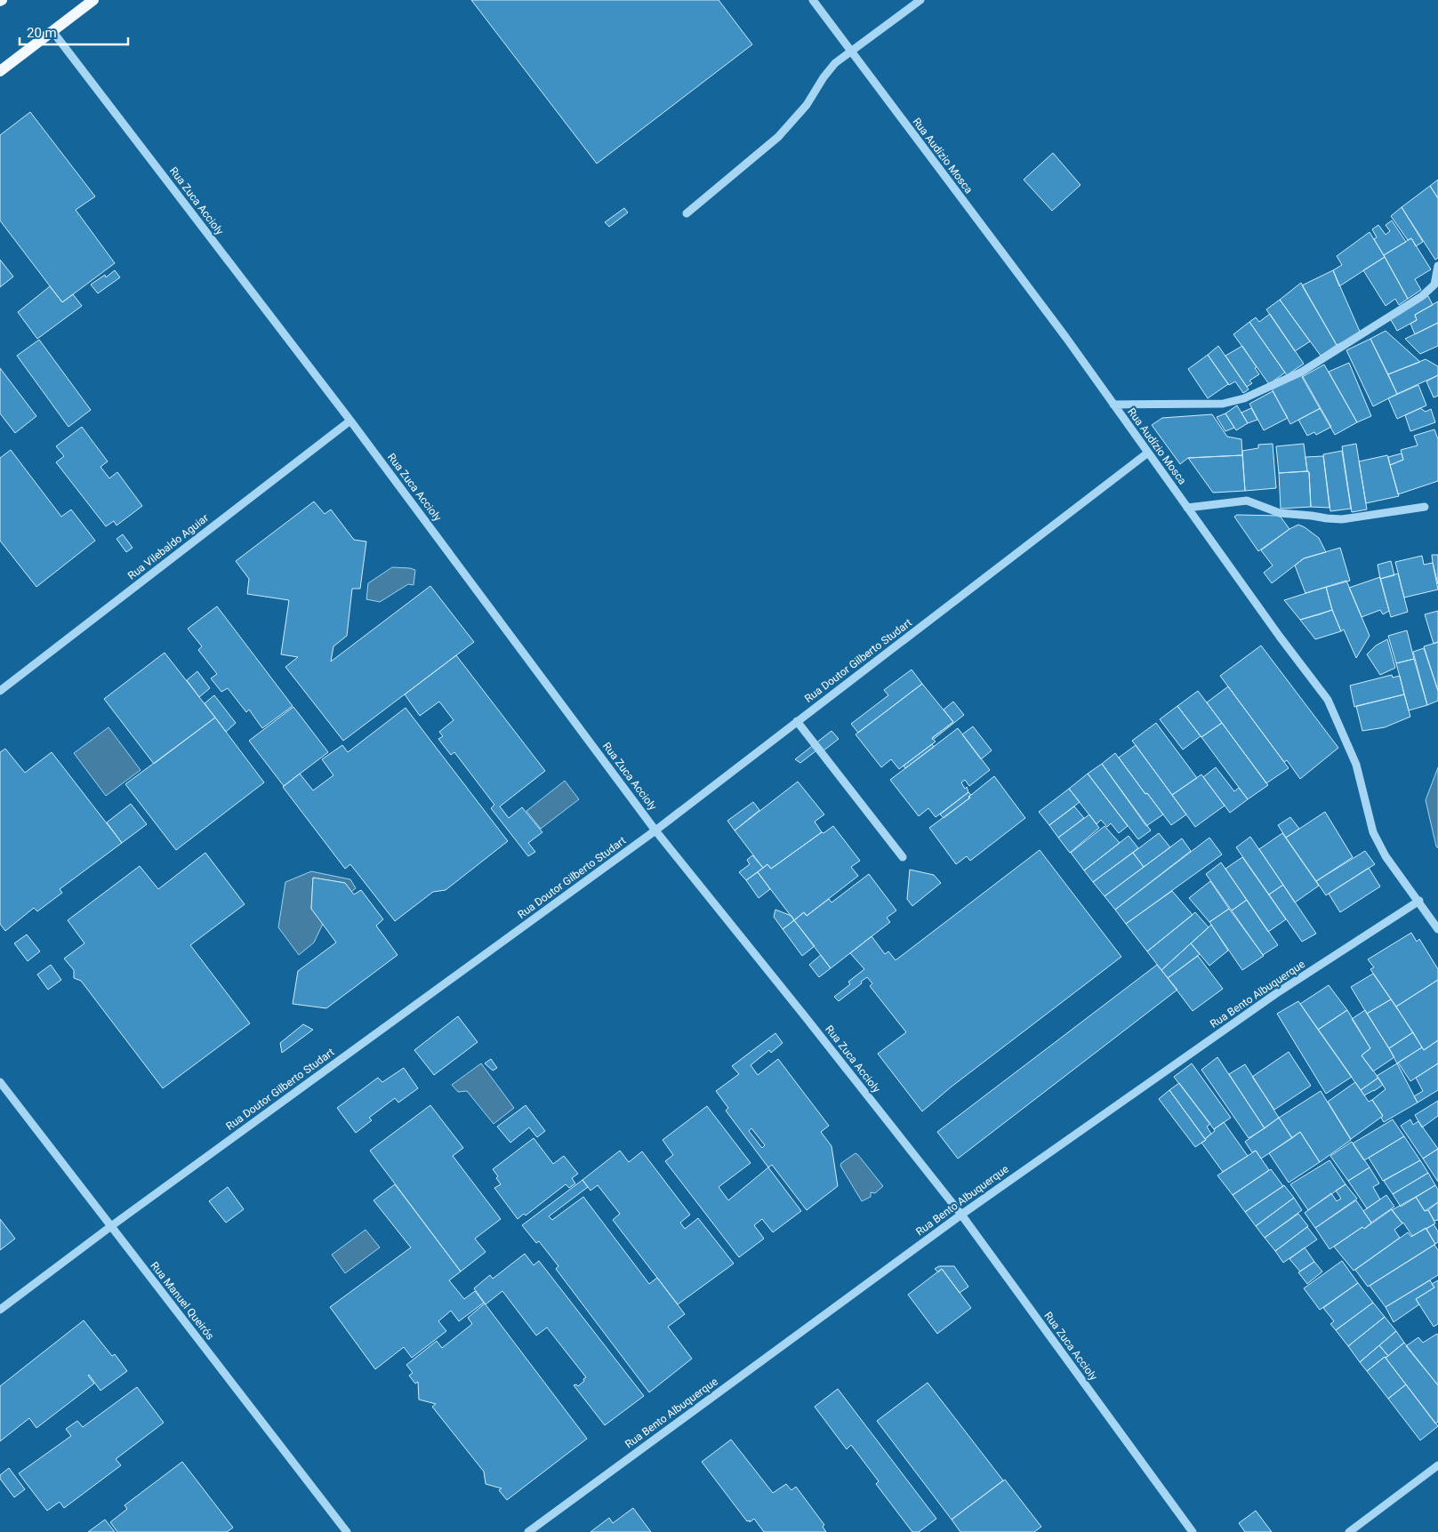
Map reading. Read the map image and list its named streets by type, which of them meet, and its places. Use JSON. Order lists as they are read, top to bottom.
{
  "streets": {
    "street": [
      "Rua Audízio Mosca",
      "Rua Zuca Accioly",
      "Rua Vilebaldo Aguiar",
      "Rua Doutor Gilberto Studart",
      "Rua Bento Albuquerque",
      "Rua Manuel Queirós"
    ]
  },
  "crossings": [
    ["Rua Audízio Mosca", "Rua Doutor Gilberto Studart"],
    ["Rua Audízio Mosca", "Rua Bento Albuquerque"],
    ["Rua Zuca Accioly", "Rua Vilebaldo Aguiar"],
    ["Rua Zuca Accioly", "Rua Doutor Gilberto Studart"],
    ["Rua Zuca Accioly", "Rua Bento Albuquerque"],
    ["Rua Doutor Gilberto Studart", "Rua Manuel Queirós"]
  ],
  "scale_bar": "20 m"
}
